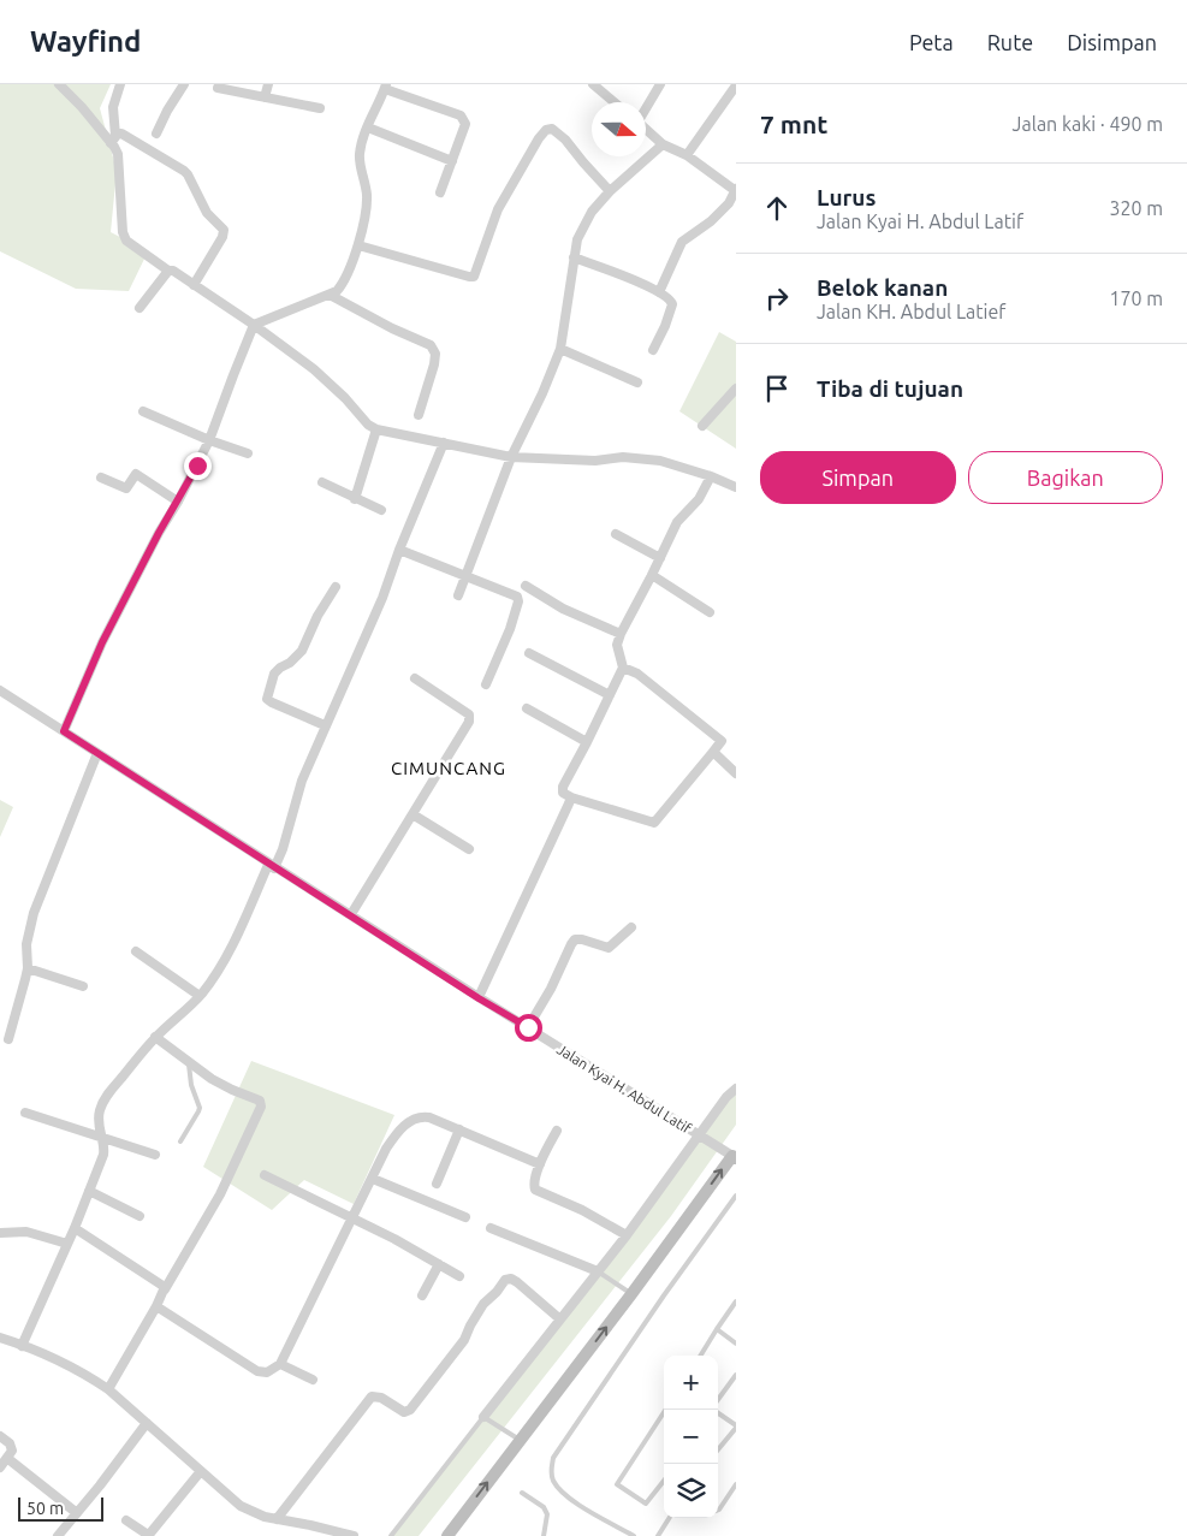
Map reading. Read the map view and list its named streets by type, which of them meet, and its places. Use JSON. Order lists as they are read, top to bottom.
{
  "streets": {
    "street": ["Jalan Kyai H. Abdul Latif"]
  },
  "districts": ["CIMUNCANG"],
  "scale_bar": "50 m",
  "north": "right",
  "page": {
    "header": "Wayfind",
    "nav": ["Peta", "Rute", "Disimpan"],
    "heading": ["7 mnt", "Jalan kaki · 490 m"],
    "list": [
      ["Lurus", "Jalan Kyai H. Abdul Latif", "320 m"],
      ["Belok kanan", "Jalan KH. Abdul Latief", "170 m"],
      "Tiba di tujuan"
    ],
    "buttons": ["Simpan", "Bagikan"],
    "map_buttons": ["+", "−"],
    "scale": "50 m"
  }
}
